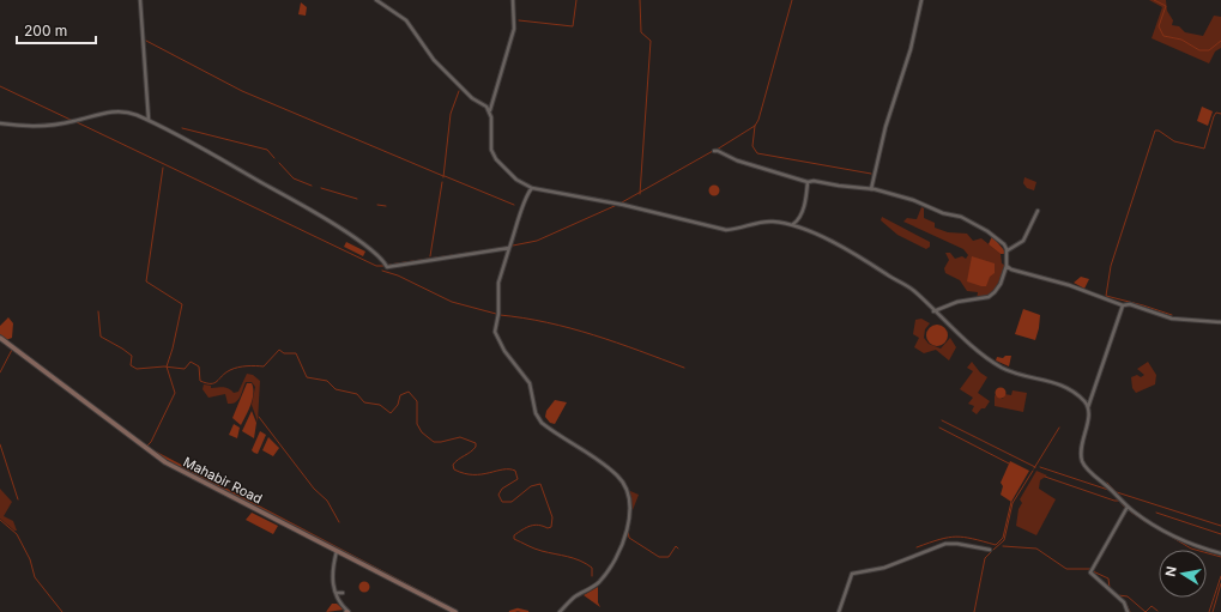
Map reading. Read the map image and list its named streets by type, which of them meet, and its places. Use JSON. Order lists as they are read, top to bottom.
{
  "streets": {
    "street": ["Mahabir Road"]
  },
  "scale_bar": "200 m",
  "north": "left"
}
